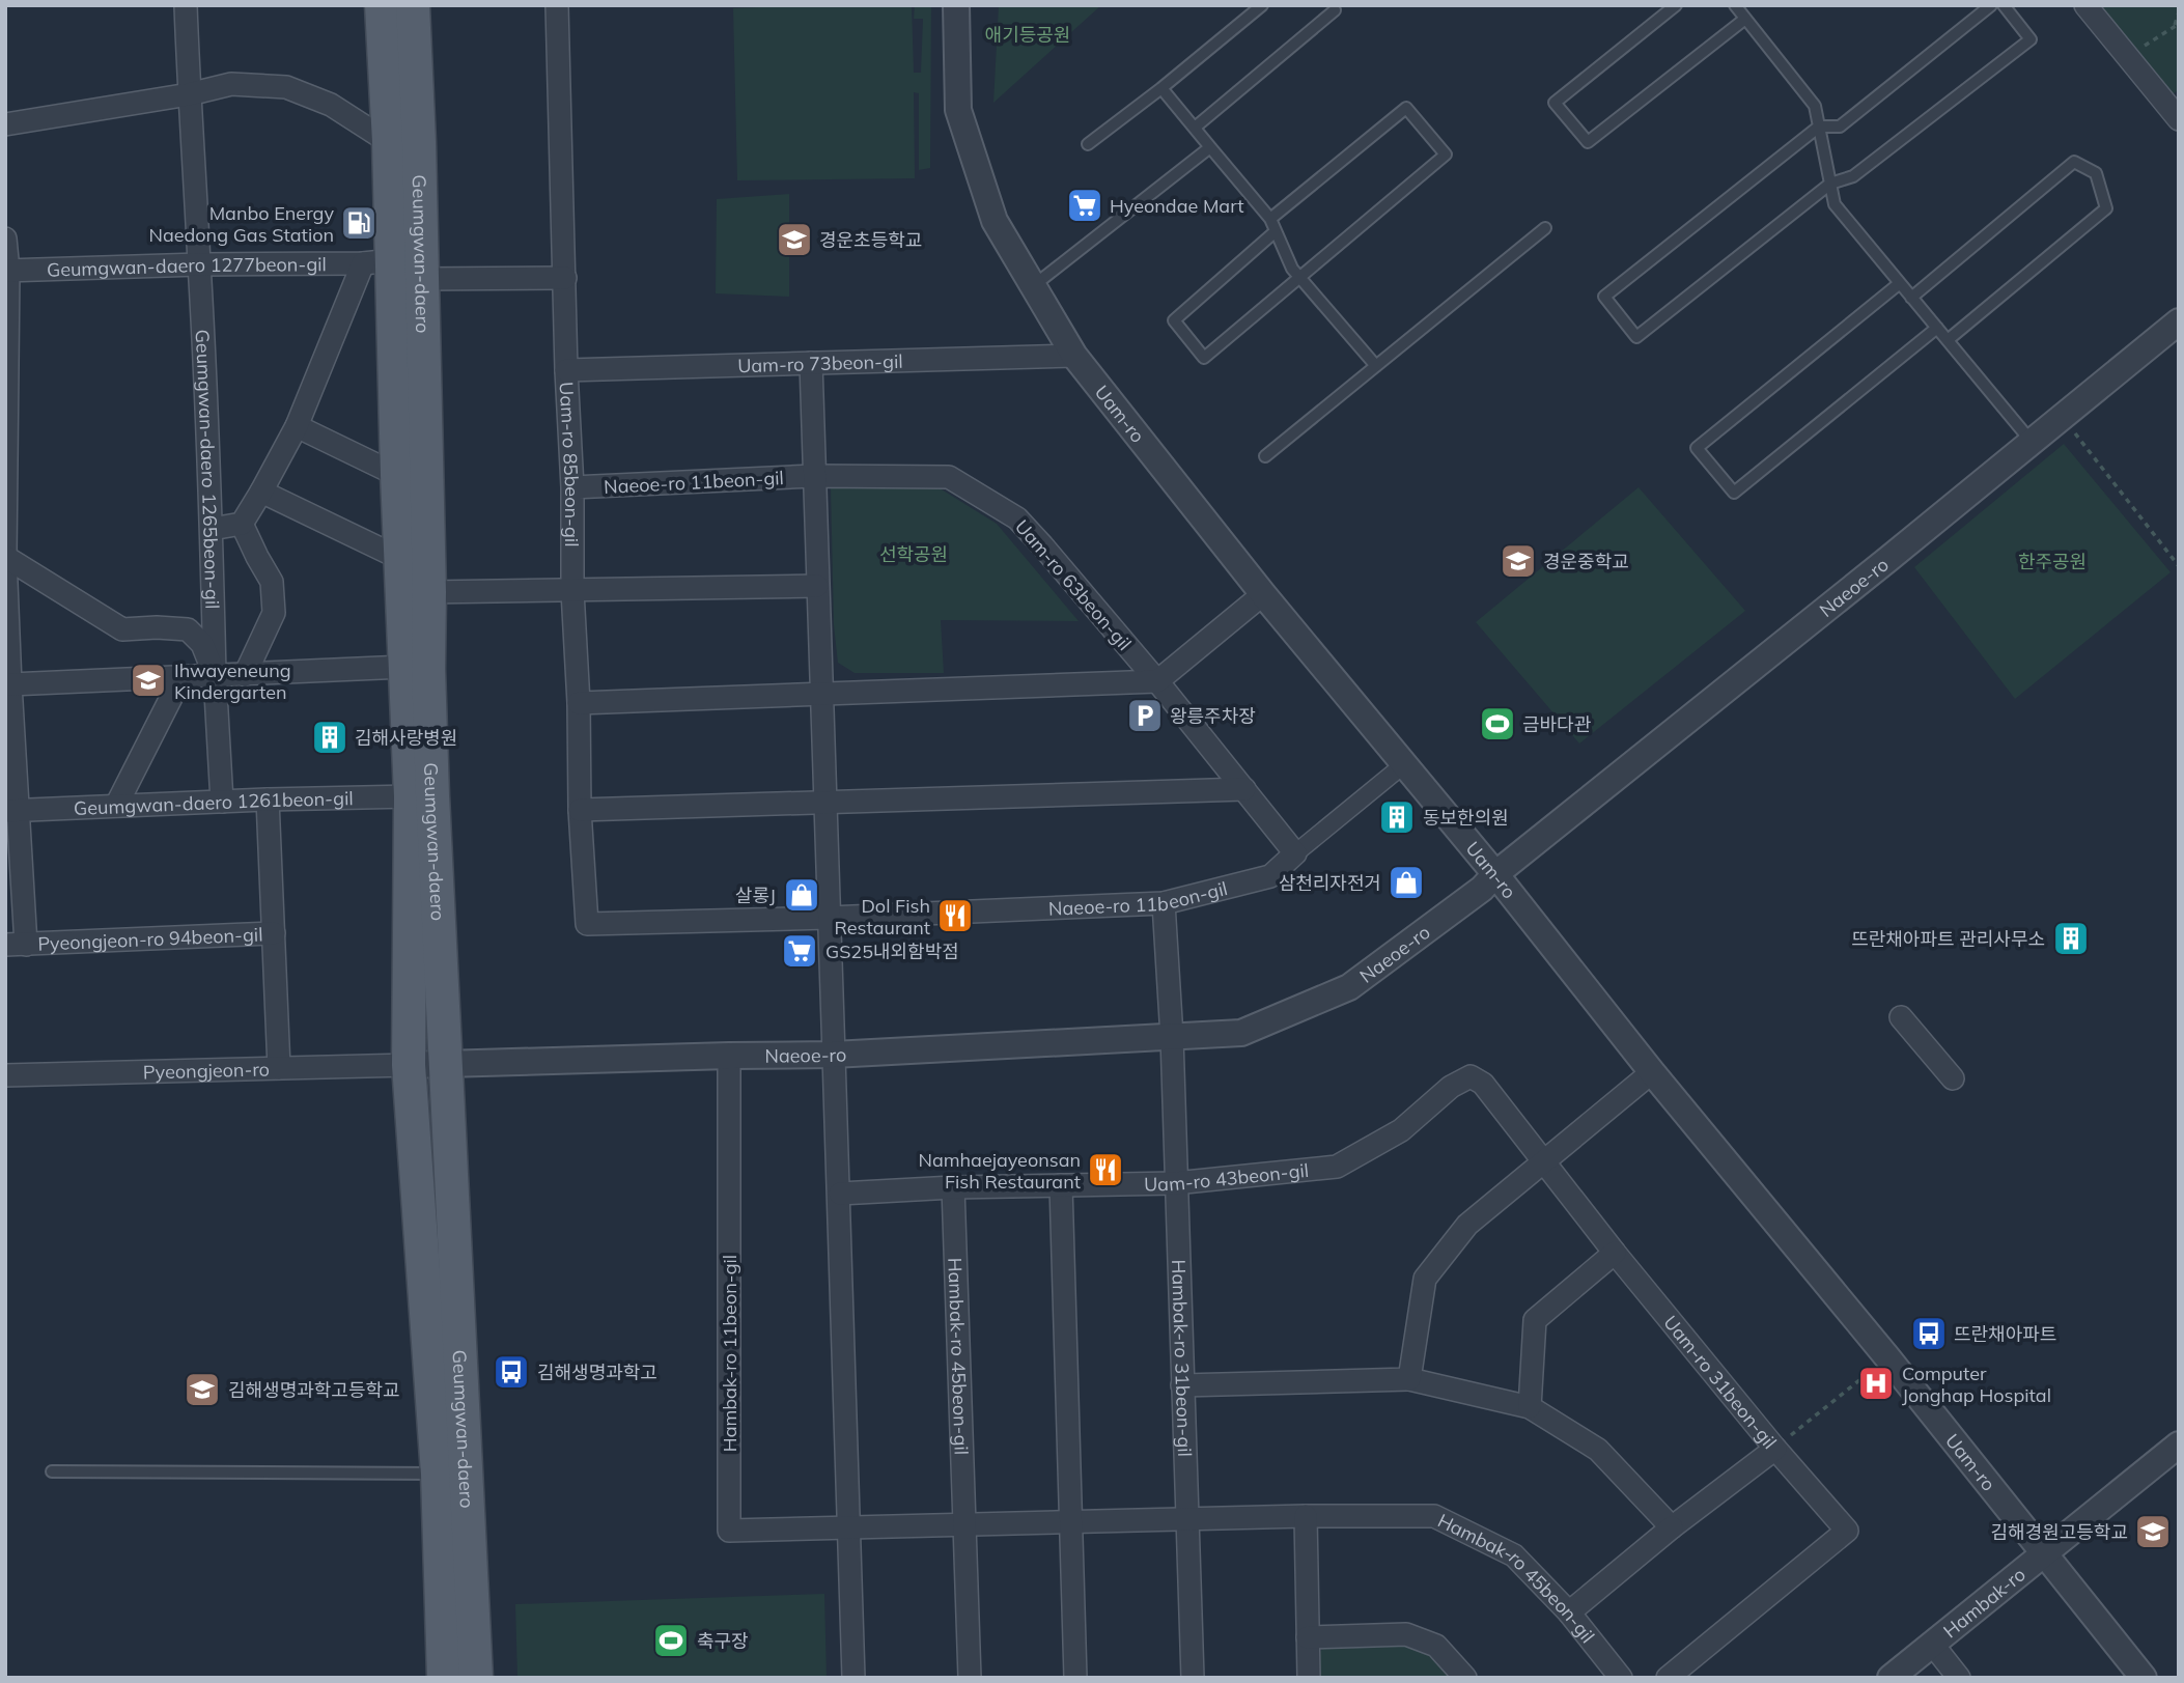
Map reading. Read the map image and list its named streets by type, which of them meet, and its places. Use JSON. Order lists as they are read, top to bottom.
{
  "streets": {
    "main road": ["Geumgwan-daero"],
    "street": [
      "Geumgwan-daero 1277beon-gil",
      "Uam-ro 73beon-gil",
      "Uam-ro",
      "Uam-ro 85beon-gil",
      "Geumgwan-daero 1265beon-gil",
      "Naeoe-ro 11beon-gil",
      "Uam-ro 63beon-gil",
      "Naeoe-ro",
      "Geumgwan-daero 1261beon-gil",
      "Pyeongjeon-ro 94beon-gil",
      "Pyeongjeon-ro",
      "Uam-ro 43beon-gil",
      "Hambak-ro 11beon-gil",
      "Hambak-ro 45beon-gil",
      "Hambak-ro 31beon-gil",
      "Uam-ro 31beon-gil",
      "Hambak-ro"
    ]
  },
  "crossings": [
    ["Geumgwan-daero", "Geumgwan-daero 1277beon-gil"],
    ["Geumgwan-daero", "Naeoe-ro"],
    ["Geumgwan-daero", "Geumgwan-daero 1261beon-gil"],
    ["Geumgwan-daero", "Pyeongjeon-ro"],
    ["Geumgwan-daero 1277beon-gil", "Geumgwan-daero 1265beon-gil"],
    ["Geumgwan-daero 1277beon-gil", "Pyeongjeon-ro 94beon-gil"],
    ["Uam-ro 73beon-gil", "Uam-ro"],
    ["Uam-ro 73beon-gil", "Uam-ro 85beon-gil"],
    ["Uam-ro", "Naeoe-ro 11beon-gil"],
    ["Uam-ro", "Naeoe-ro"],
    ["Uam-ro", "Hambak-ro"],
    ["Uam-ro 85beon-gil", "Naeoe-ro 11beon-gil"],
    ["Geumgwan-daero 1265beon-gil", "Geumgwan-daero 1261beon-gil"],
    ["Naeoe-ro 11beon-gil", "Uam-ro 63beon-gil"],
    ["Naeoe-ro 11beon-gil", "Hambak-ro 31beon-gil"],
    ["Naeoe-ro", "Pyeongjeon-ro"],
    ["Naeoe-ro", "Hambak-ro 11beon-gil"],
    ["Naeoe-ro", "Hambak-ro 31beon-gil"],
    ["Geumgwan-daero 1261beon-gil", "Pyeongjeon-ro 94beon-gil"],
    ["Uam-ro 43beon-gil", "Hambak-ro 45beon-gil"],
    ["Uam-ro 43beon-gil", "Hambak-ro 31beon-gil"],
    ["Uam-ro 43beon-gil", "Uam-ro 31beon-gil"],
    ["Hambak-ro 11beon-gil", "Hambak-ro 45beon-gil"],
    ["Hambak-ro 45beon-gil", "Hambak-ro 31beon-gil"],
    ["Hambak-ro 45beon-gil", "Uam-ro 31beon-gil"]
  ],
  "parks": ["애기등공원", "선학공원", "한주공원"],
  "places": {
    "supermarket": ["Hyeondae Mart", "GS25내외함박점"],
    "fuel station": ["Manbo Energy Naedong Gas Station"],
    "school or university": [
      "경운초등학교",
      "경운중학교",
      "Ihwayeneung Kindergarten",
      "김해생명과학고등학교",
      "김해경원고등학교"
    ],
    "parking": ["왕릉주차장"],
    "sports": ["금바다관", "축구장"],
    "building": ["김해사랑병원", "동보한의원", "뜨란채아파트 관리사무소"],
    "shop": ["삼천리자전거", "살롱J"],
    "restaurant": ["Dol Fish Restaurant", "Namhaejayeonsan Fish Restaurant"],
    "bus stop": ["뜨란채아파트", "김해생명과학고"],
    "hospital": ["Computer Jonghap Hospital"]
  }
}
